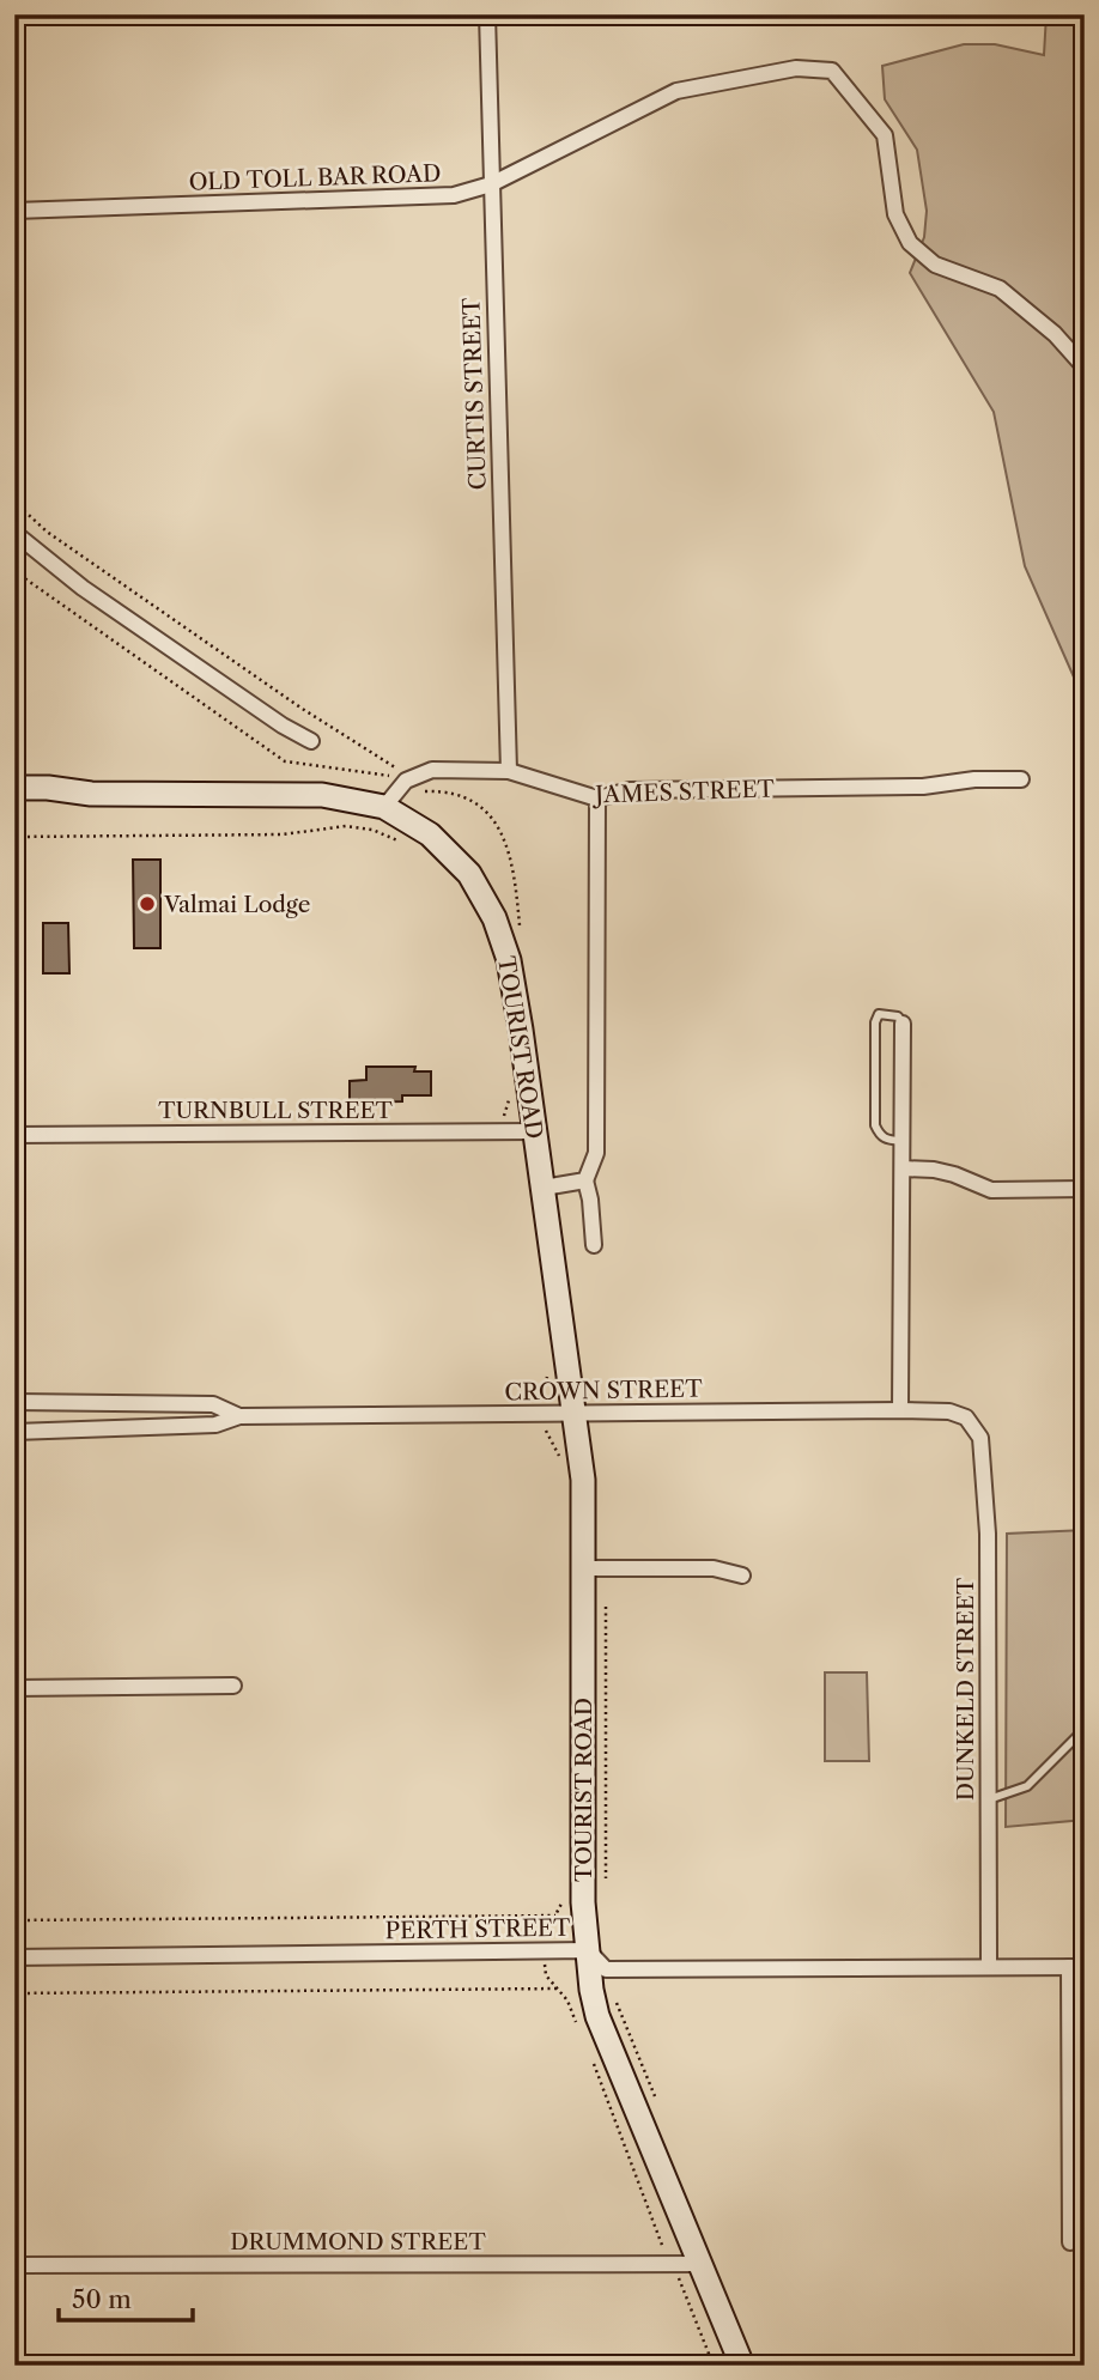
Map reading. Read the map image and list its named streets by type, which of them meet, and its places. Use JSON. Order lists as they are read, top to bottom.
{
  "streets": {
    "street": [
      "OLD TOLL BAR ROAD",
      "CURTIS STREET",
      "JAMES STREET",
      "TOURIST ROAD",
      "TURNBULL STREET",
      "CROWN STREET",
      "DUNKELD STREET",
      "PERTH STREET",
      "DRUMMOND STREET"
    ]
  },
  "crossings": [
    ["OLD TOLL BAR ROAD", "CURTIS STREET"],
    ["CURTIS STREET", "JAMES STREET"],
    ["JAMES STREET", "TOURIST ROAD"],
    ["TOURIST ROAD", "TURNBULL STREET"],
    ["TOURIST ROAD", "CROWN STREET"],
    ["TOURIST ROAD", "PERTH STREET"],
    ["TOURIST ROAD", "DRUMMOND STREET"],
    ["CROWN STREET", "DUNKELD STREET"]
  ],
  "places": ["Valmai Lodge"],
  "scale_bar": "50 m"
}
